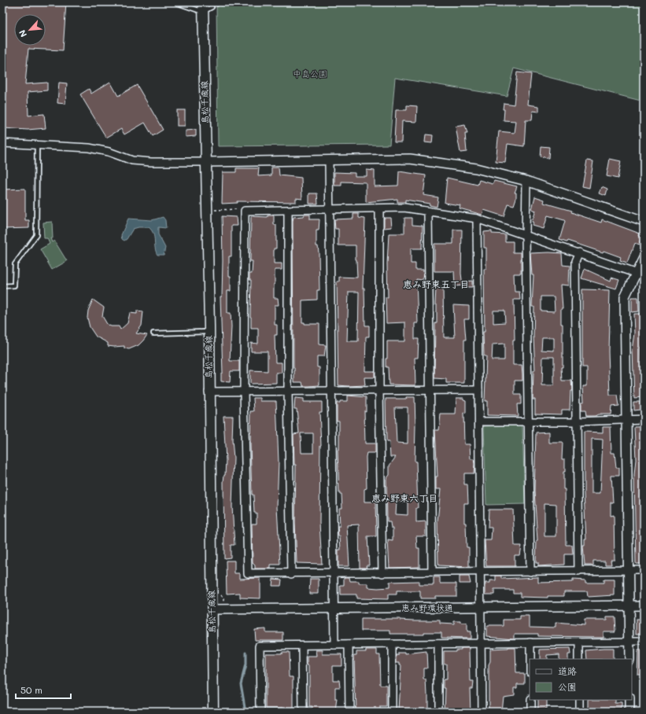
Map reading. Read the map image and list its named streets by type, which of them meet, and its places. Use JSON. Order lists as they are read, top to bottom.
{
  "streets": {
    "main road": ["島松千歳線"],
    "street": ["恵み野環状通"]
  },
  "crossings": [
    ["島松千歳線", "恵み野環状通"]
  ],
  "districts": ["恵み野東五丁目", "恵み野東六丁目"],
  "parks": ["中島公園"],
  "legend": ["道路", "公園"],
  "scale_bar": "50 m",
  "north": "bottom left"
}
